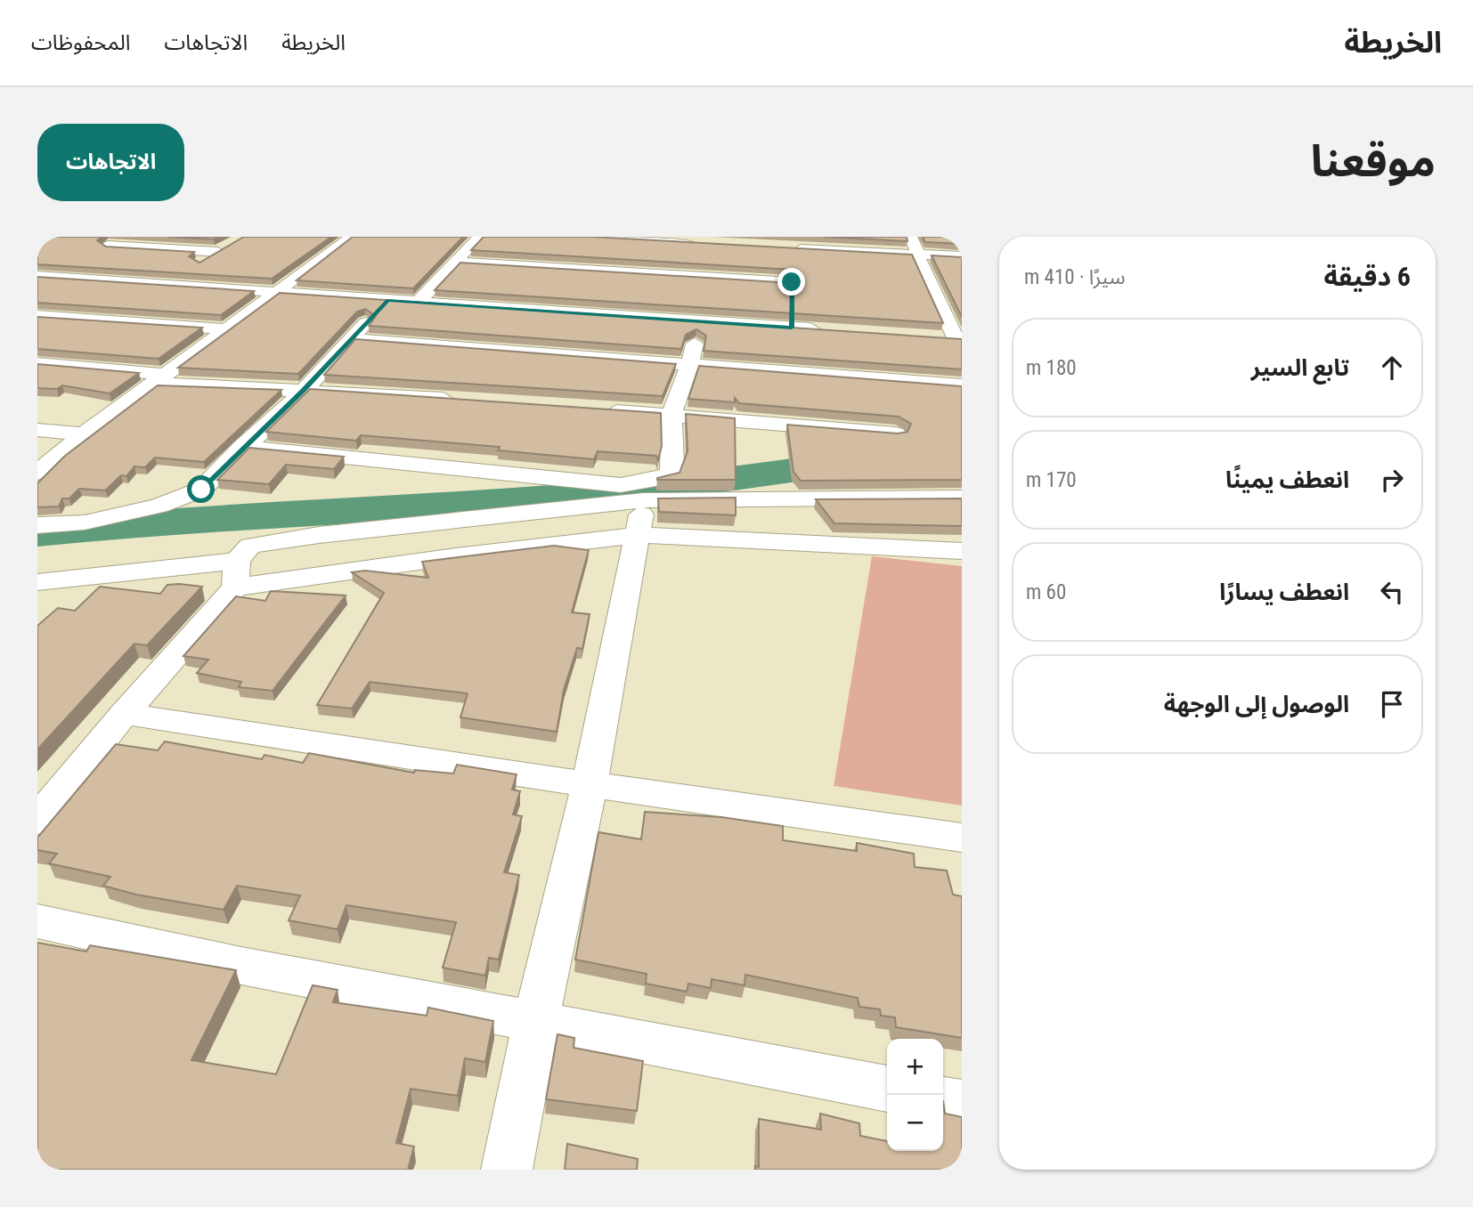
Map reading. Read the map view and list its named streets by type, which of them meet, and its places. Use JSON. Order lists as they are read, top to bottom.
{
  "page": {
    "header": "الخريطة",
    "nav": ["الخريطة", "الاتجاهات", "المحفوظات"],
    "title": "موقعنا",
    "buttons": "الاتجاهات",
    "heading": ["6 دقيقة", "سيرًا · 410 m"],
    "list": [
      ["تابع السير", "180 m"],
      ["انعطف يمينًا", "170 m"],
      ["انعطف يسارًا", "60 m"],
      "الوصول إلى الوجهة"
    ],
    "map_buttons": ["+", "−"]
  }
}
